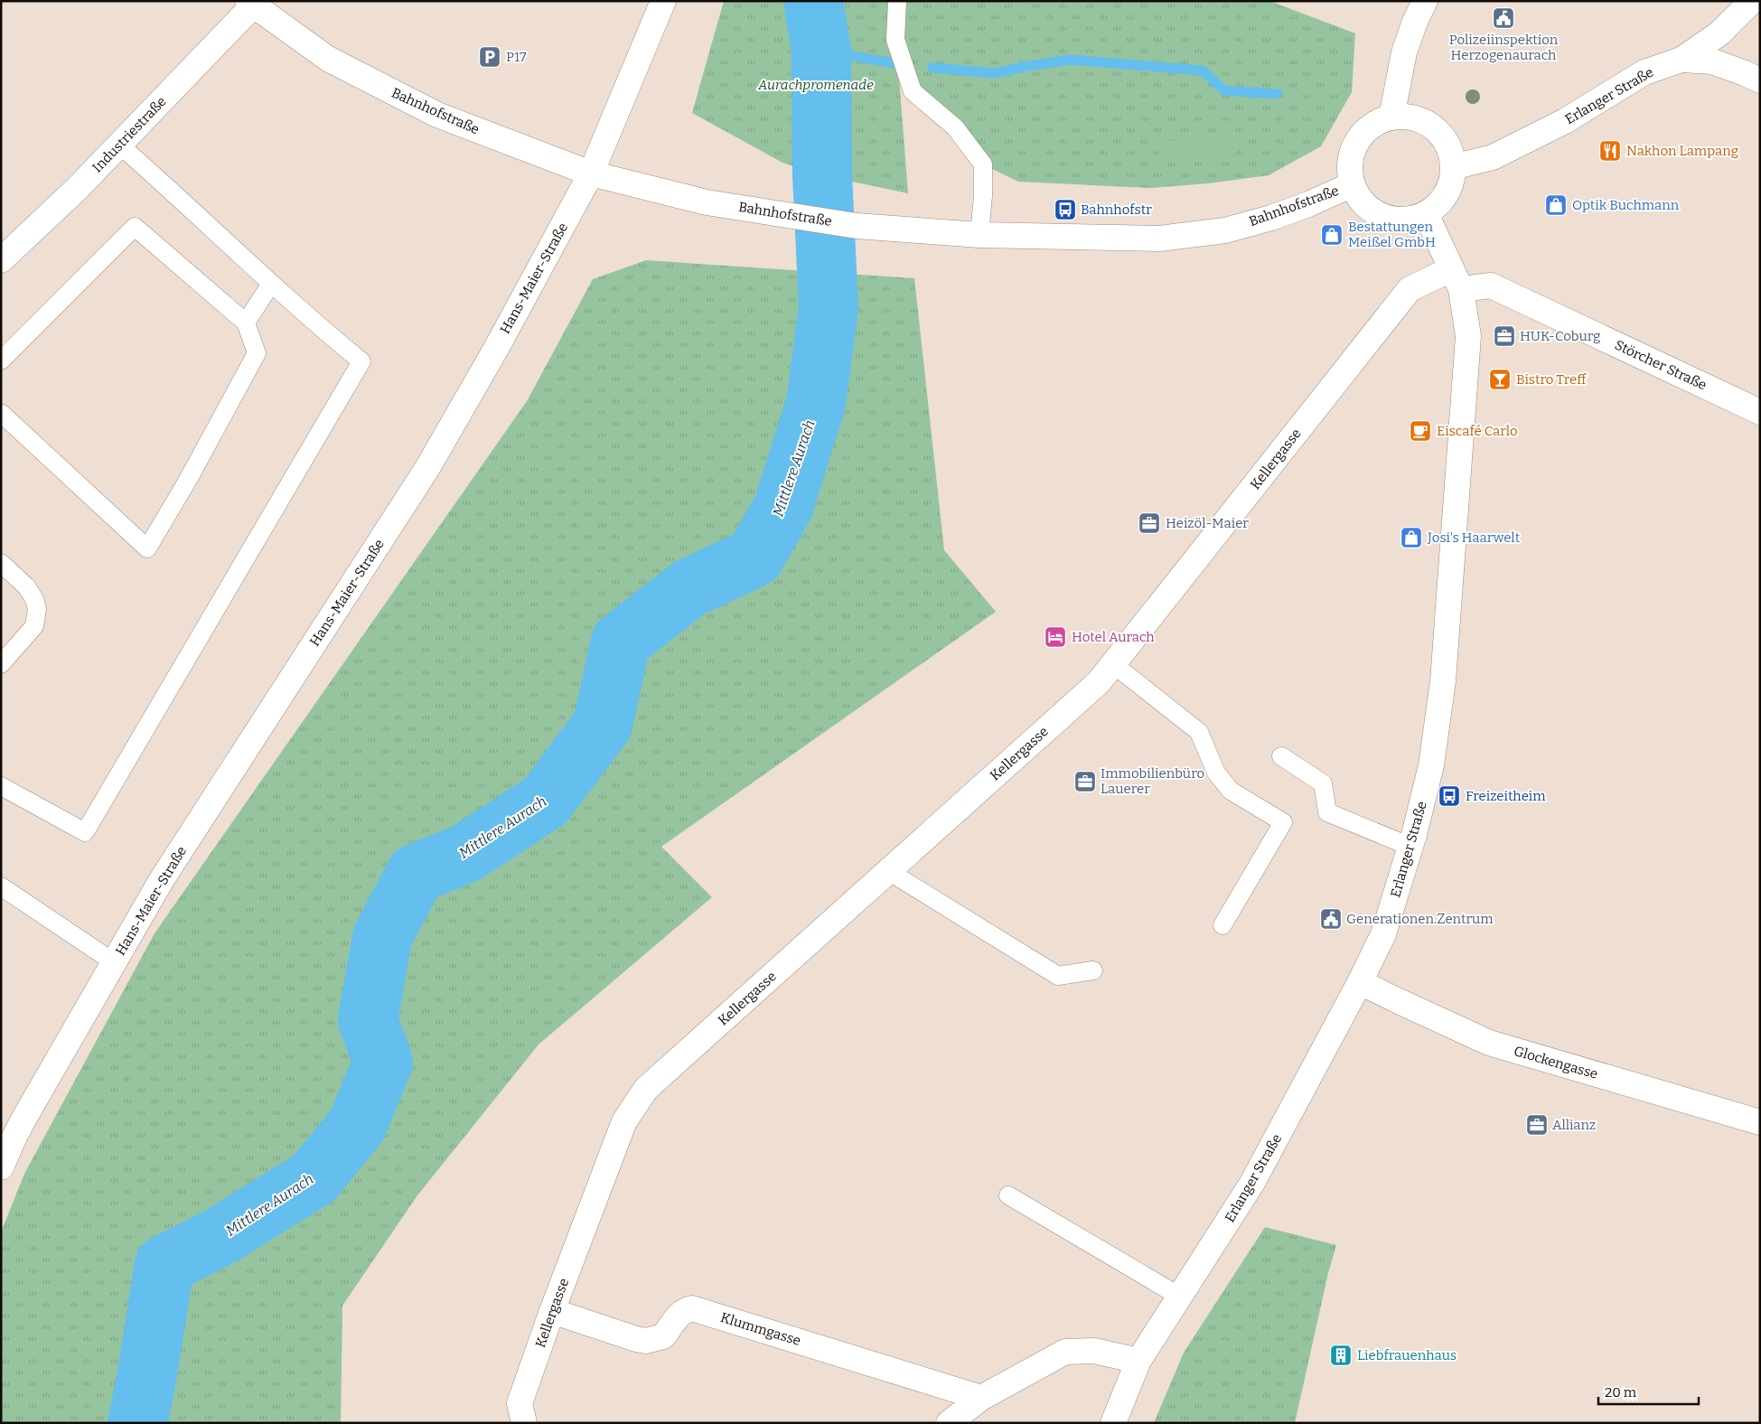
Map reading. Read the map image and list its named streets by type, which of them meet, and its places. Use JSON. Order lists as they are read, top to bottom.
{
  "streets": {
    "street": [
      "Erlanger Straße",
      "Bahnhofstraße",
      "Industriestraße",
      "Hans-Maier-Straße",
      "Störcher Straße",
      "Kellergasse",
      "Glockengasse",
      "Klummgasse"
    ]
  },
  "crossings": [
    ["Erlanger Straße", "Bahnhofstraße"],
    ["Erlanger Straße", "Störcher Straße"],
    ["Erlanger Straße", "Kellergasse"],
    ["Erlanger Straße", "Glockengasse"],
    ["Bahnhofstraße", "Industriestraße"],
    ["Bahnhofstraße", "Hans-Maier-Straße"],
    ["Störcher Straße", "Kellergasse"],
    ["Kellergasse", "Klummgasse"]
  ],
  "water": ["Mittlere Aurach"],
  "parks": ["Aurachpromenade"],
  "places": {
    "public building": ["Polizeiinspektion Herzogenaurach", "Generationen.Zentrum"],
    "parking": ["P17"],
    "restaurant": ["Nakhon Lampang"],
    "shop": ["Optik Buchmann", "Bestattungen Meißel GmbH", "Josi's Haarwelt"],
    "bus stop": ["Bahnhofstr", "Freizeitheim"],
    "office": [
      "HUK-Coburg",
      "Heizöl-Maier",
      "Immobilienbüro Lauerer",
      "Allianz"
    ],
    "bar": ["Bistro Treff"],
    "cafe": ["Eiscafé Carlo"],
    "hotel": ["Hotel Aurach"],
    "building": ["Liebfrauenhaus"]
  },
  "scale_bar": "20 m"
}
